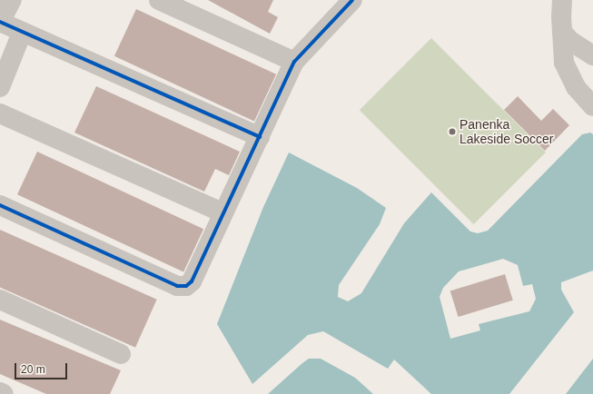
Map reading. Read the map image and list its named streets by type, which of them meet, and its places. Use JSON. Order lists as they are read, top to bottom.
{
  "places": ["Panenka Lakeside Soccer"],
  "scale_bar": "20 m"
}
